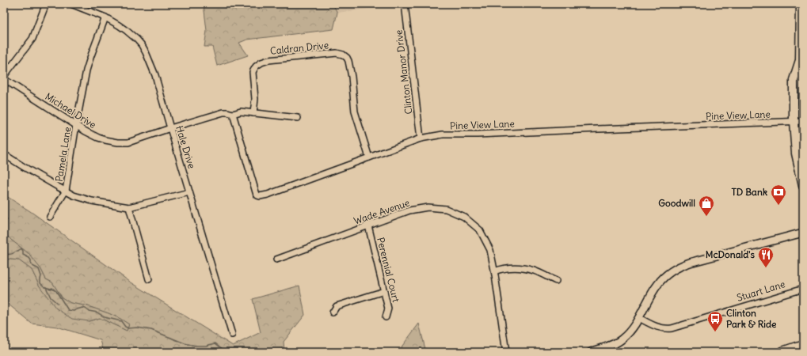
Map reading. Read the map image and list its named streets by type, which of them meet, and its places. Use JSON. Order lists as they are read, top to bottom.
{
  "streets": {
    "street": [
      "Caldran Drive",
      "Clinton Manor Drive",
      "Michael Drive",
      "Pine View Lane",
      "Hale Drive",
      "Pamela Lane",
      "Wade Avenue",
      "Perennial Court",
      "Stuart Lane"
    ]
  },
  "crossings": [
    ["Caldran Drive", "Michael Drive"],
    ["Caldran Drive", "Pine View Lane"],
    ["Clinton Manor Drive", "Pine View Lane"],
    ["Michael Drive", "Pine View Lane"],
    ["Michael Drive", "Hale Drive"],
    ["Michael Drive", "Pamela Lane"],
    ["Hale Drive", "Pamela Lane"],
    ["Wade Avenue", "Perennial Court"]
  ],
  "places": {
    "bank": ["TD Bank"],
    "shop": ["Goodwill"],
    "restaurant": ["McDonald's"],
    "bus stop": ["Clinton Park & Ride"]
  }
}
